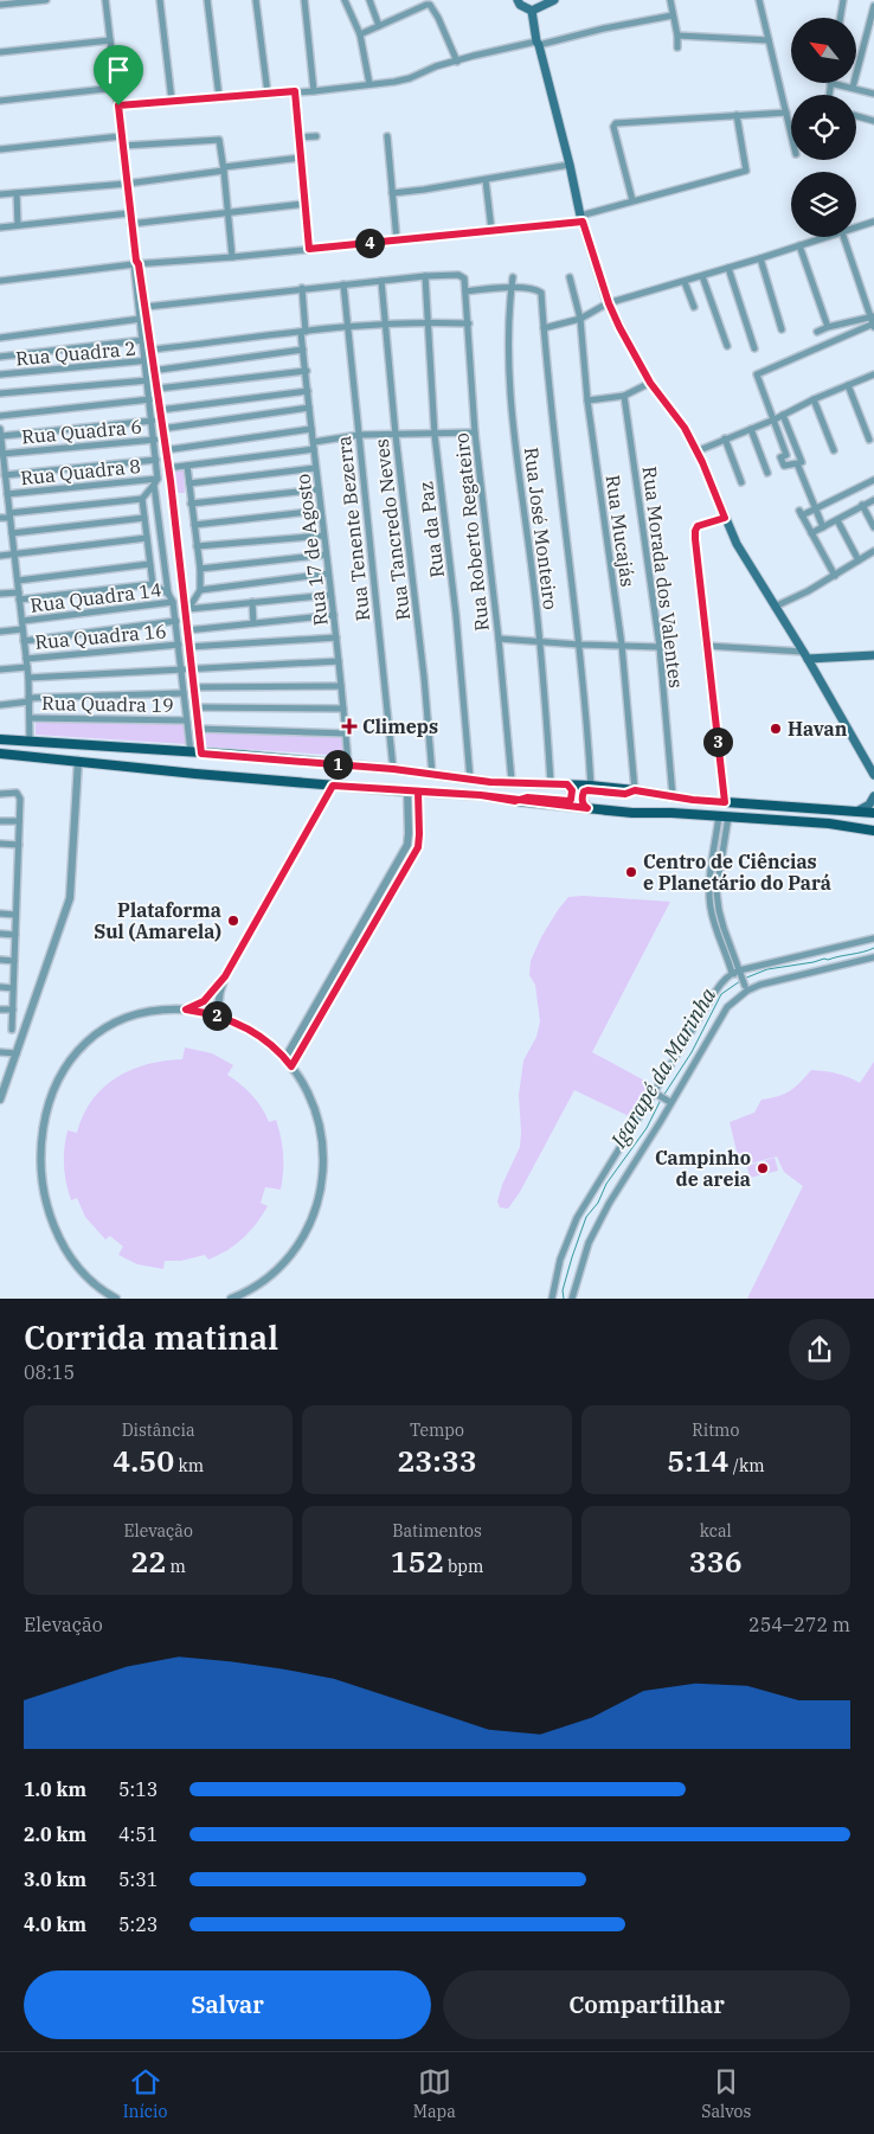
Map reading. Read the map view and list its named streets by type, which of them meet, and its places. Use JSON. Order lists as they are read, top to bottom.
{
  "streets": {
    "street": [
      "Rua Quadra 2",
      "Rua Quadra 6",
      "Rua Quadra 8",
      "Rua Tenente Bezerra",
      "Rua José Monteiro",
      "Rua Tancredo Neves",
      "Rua da Paz",
      "Rua Mucajás",
      "Rua Roberto Regateiro",
      "Rua 17 de Agosto",
      "Rua Morada dos Valentes",
      "Rua Quadra 14",
      "Rua Quadra 16",
      "Rua Quadra 19"
    ]
  },
  "crossings": [
    ["Rua Quadra 2", "Rua 17 de Agosto"],
    ["Rua da Paz", "Rua Roberto Regateiro"]
  ],
  "water": ["Igarapé da Marinha"],
  "places": {
    "health": ["Climeps"],
    "other": [
      "Havan",
      "Centro de Ciências e Planetário do Pará",
      "Plataforma Sul (Amarela)",
      "Campinho de areia"
    ]
  },
  "north": "top left",
  "page": {
    "pins": [
      "4",
      "3",
      "1",
      "2"
    ],
    "heading": ["Corrida matinal", "08:15"],
    "stats": [
      ["Distância", "4.50 km"],
      ["Tempo", "23:33"],
      ["Ritmo", "5:14 /km"],
      ["Elevação", "22 m"],
      ["Batimentos", "152 bpm"],
      ["kcal", "336"]
    ],
    "chart": ["Elevação", "254–272 m"],
    "list": [
      {
        "name": "1.0 km",
        "note": "5:13"
      },
      {
        "name": "2.0 km",
        "note": "4:51"
      },
      {
        "name": "3.0 km",
        "note": "5:31"
      },
      {
        "name": "4.0 km",
        "note": "5:23"
      }
    ],
    "buttons": ["Salvar", "Compartilhar"],
    "tabs": ["Início", "Mapa", "Salvos"]
  }
}
